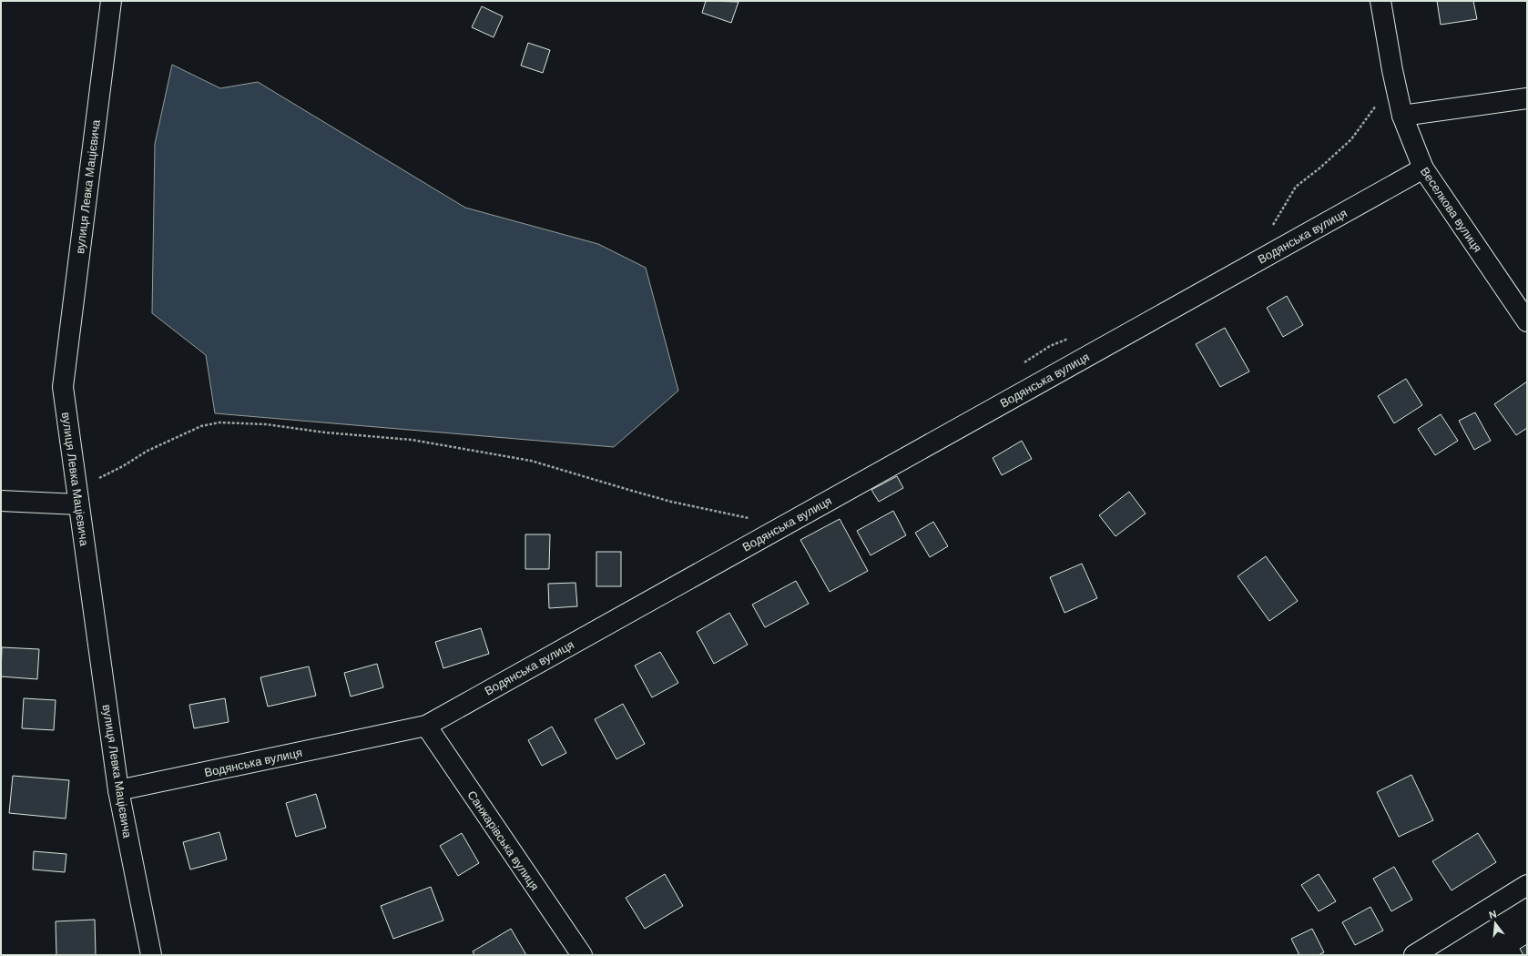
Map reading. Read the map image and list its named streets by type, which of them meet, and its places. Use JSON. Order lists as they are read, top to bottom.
{
  "streets": {
    "street": [
      "вулиця Левка Мацієвича",
      "Веселкова вулиця",
      "Водянська вулиця",
      "Санжарівська вулиця"
    ]
  },
  "crossings": [
    ["вулиця Левка Мацієвича", "Водянська вулиця"],
    ["Веселкова вулиця", "Водянська вулиця"],
    ["Водянська вулиця", "Санжарівська вулиця"]
  ],
  "north": "top"
}
